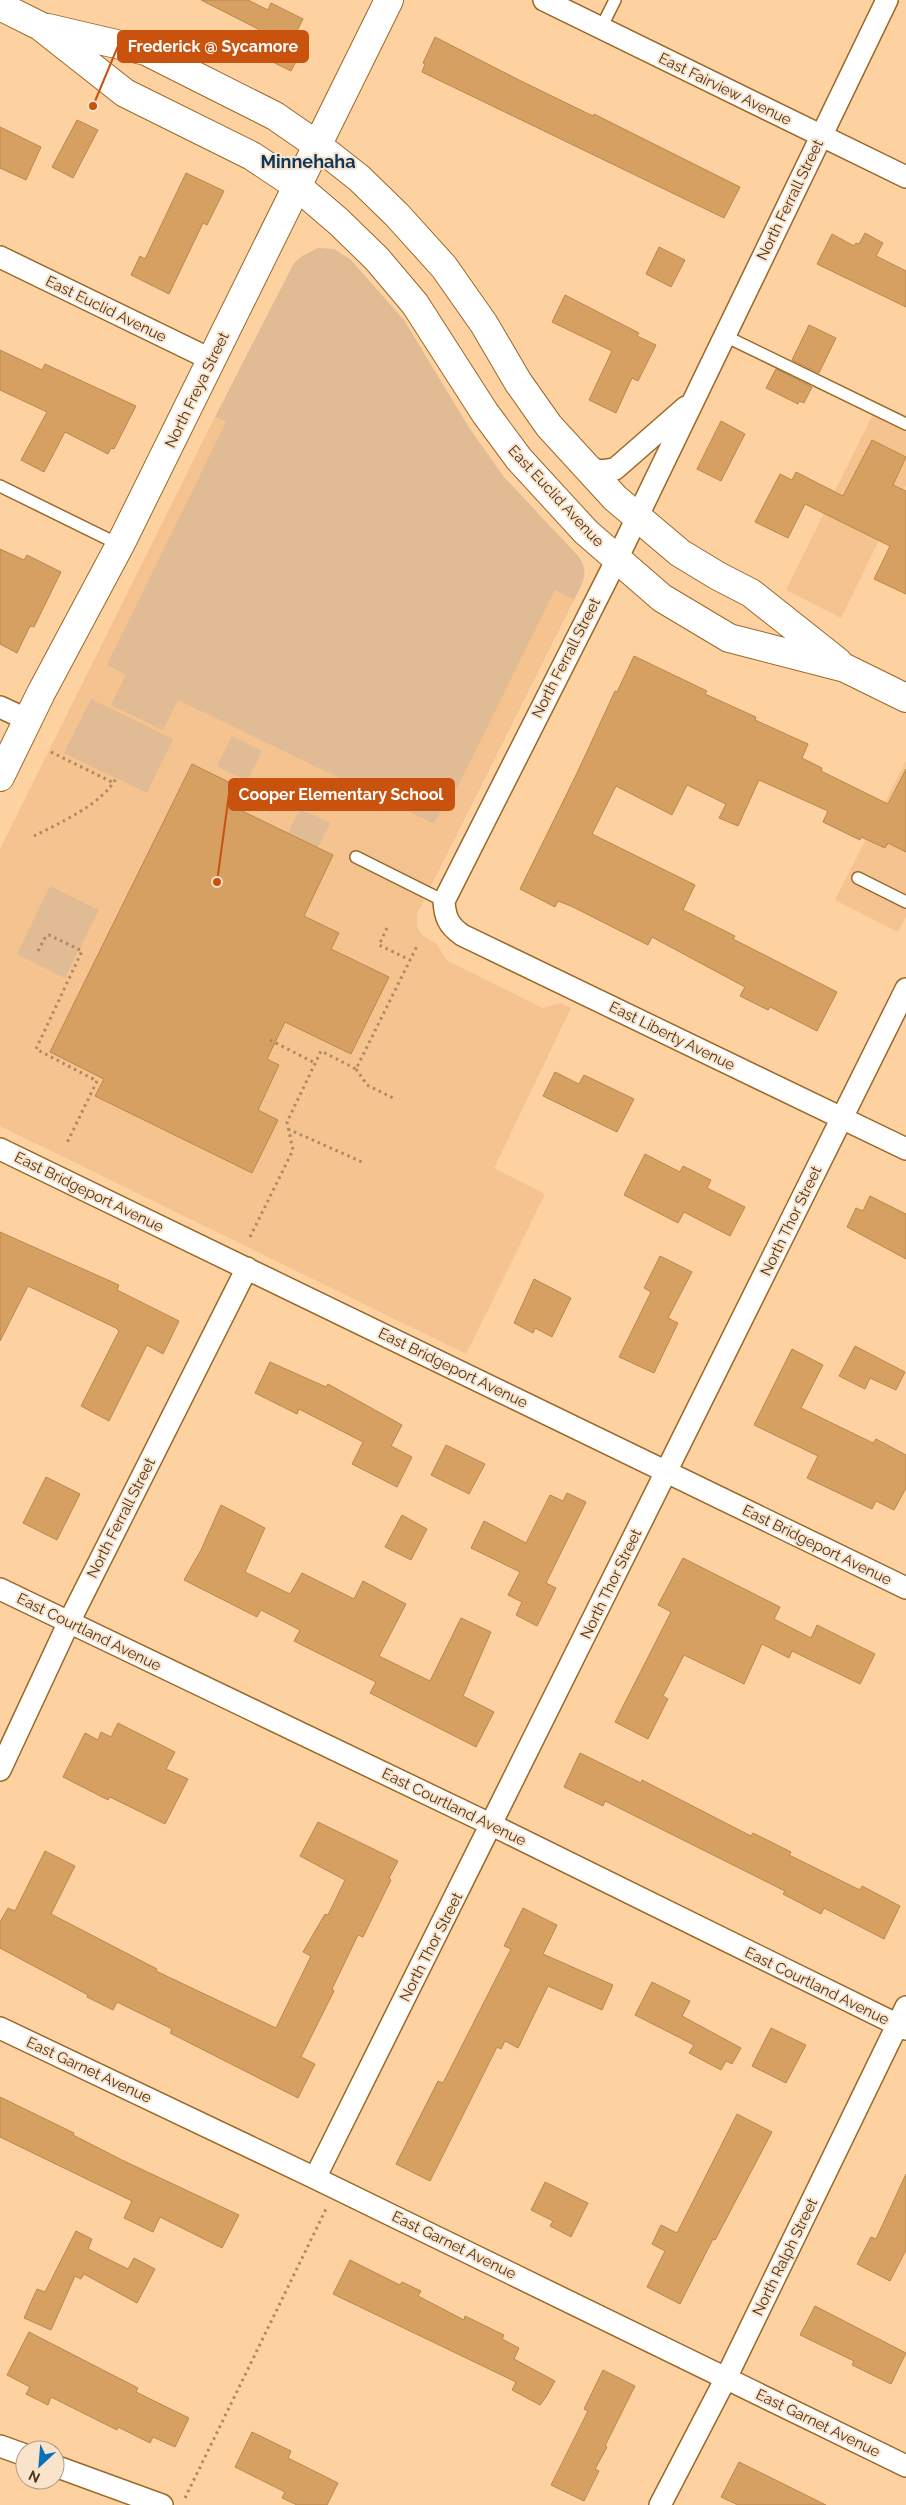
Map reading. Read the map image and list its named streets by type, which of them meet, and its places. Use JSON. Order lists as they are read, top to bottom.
{
  "streets": {
    "main road": ["East Euclid Avenue", "North Freya Street"],
    "street": [
      "East Fairview Avenue",
      "North Ferrall Street",
      "East Liberty Avenue",
      "East Bridgeport Avenue",
      "North Thor Street",
      "East Courtland Avenue",
      "East Garnet Avenue",
      "North Ralph Street"
    ]
  },
  "crossings": [
    ["East Fairview Avenue", "North Ferrall Street"],
    ["North Ferrall Street", "East Euclid Avenue"],
    ["North Ferrall Street", "East Liberty Avenue"],
    ["North Ferrall Street", "East Bridgeport Avenue"],
    ["North Ferrall Street", "East Courtland Avenue"],
    ["East Euclid Avenue", "North Freya Street"],
    ["East Liberty Avenue", "North Thor Street"],
    ["East Bridgeport Avenue", "North Thor Street"],
    ["North Thor Street", "East Courtland Avenue"],
    ["North Thor Street", "East Garnet Avenue"],
    ["East Courtland Avenue", "North Ralph Street"],
    ["East Garnet Avenue", "North Ralph Street"]
  ],
  "districts": ["Minnehaha"],
  "places": ["Frederick @ Sycamore", "Cooper Elementary School"],
  "north": "bottom left"
}
